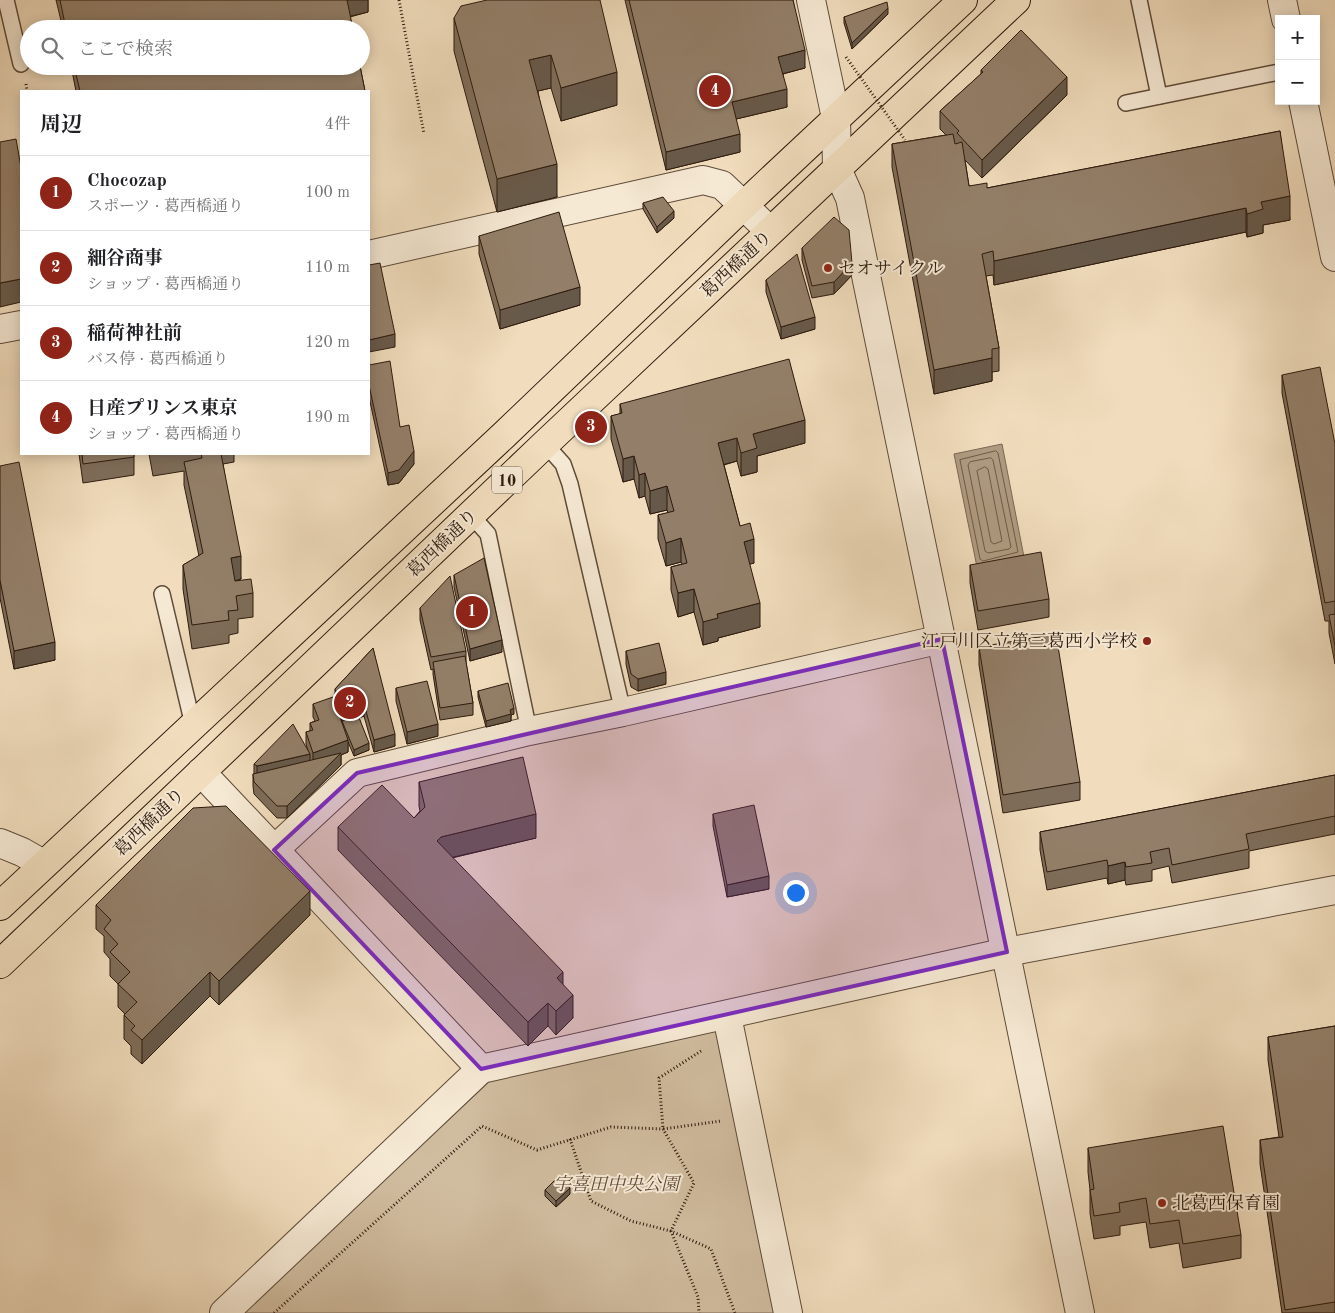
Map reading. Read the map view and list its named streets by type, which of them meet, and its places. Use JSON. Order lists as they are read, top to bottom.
{
  "streets": {
    "main road": ["葛西橋通り", "10"]
  },
  "parks": ["宇喜田中央公園"],
  "places": ["セオサイクル", "江戸川区立第三葛西小学校", "北葛西保育園"],
  "page": {
    "map_buttons": ["+", "−"],
    "search": "ここで検索",
    "pins": [
      "4",
      "3",
      "1",
      "2"
    ],
    "heading": ["周辺", "4件"],
    "list": [
      {
        "mark": "1",
        "name": "Chocozap",
        "note": "スポーツ · 葛西橋通り",
        "value": "100 m"
      },
      {
        "mark": "2",
        "name": "細谷商事",
        "note": "ショップ · 葛西橋通り",
        "value": "110 m"
      },
      {
        "mark": "3",
        "name": "稲荷神社前",
        "note": "バス停 · 葛西橋通り",
        "value": "120 m"
      },
      {
        "mark": "4",
        "name": "日産プリンス東京",
        "note": "ショップ · 葛西橋通り",
        "value": "190 m"
      }
    ]
  }
}
